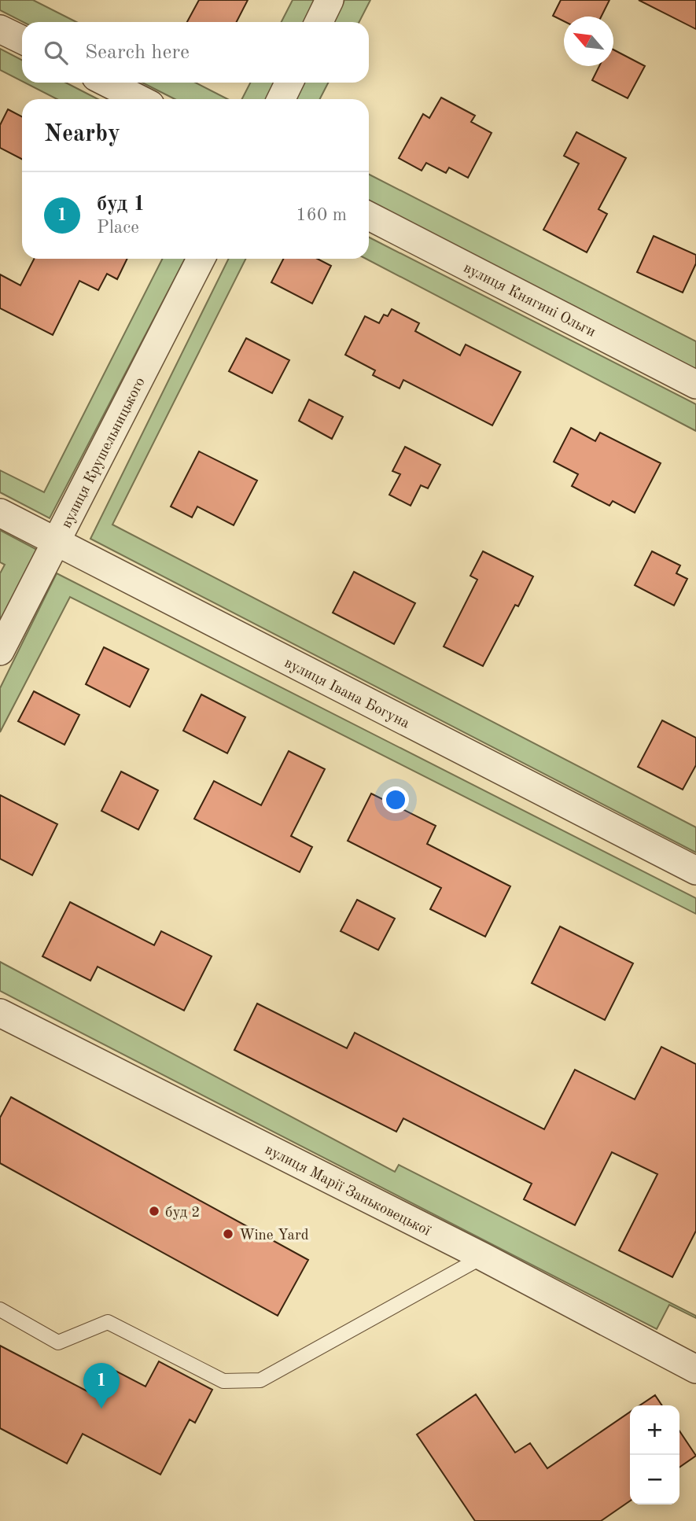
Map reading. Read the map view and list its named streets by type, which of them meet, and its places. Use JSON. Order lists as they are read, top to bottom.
{
  "streets": {
    "street": [
      "вулиця Княгині Ольги",
      "вулиця Крушельницького",
      "вулиця Івана Богуна",
      "вулиця Марії Заньковецької"
    ]
  },
  "crossings": [
    ["вулиця Крушельницького", "вулиця Івана Богуна"]
  ],
  "places": ["буд 2", "Wine Yard"],
  "north": "top left",
  "page": {
    "search": "Search here",
    "heading": "Nearby",
    "list": [
      {
        "mark": "1",
        "name": "буд 1",
        "note": "Place",
        "value": "160 m"
      }
    ],
    "pins": "1",
    "map_buttons": ["+", "−"]
  }
}
